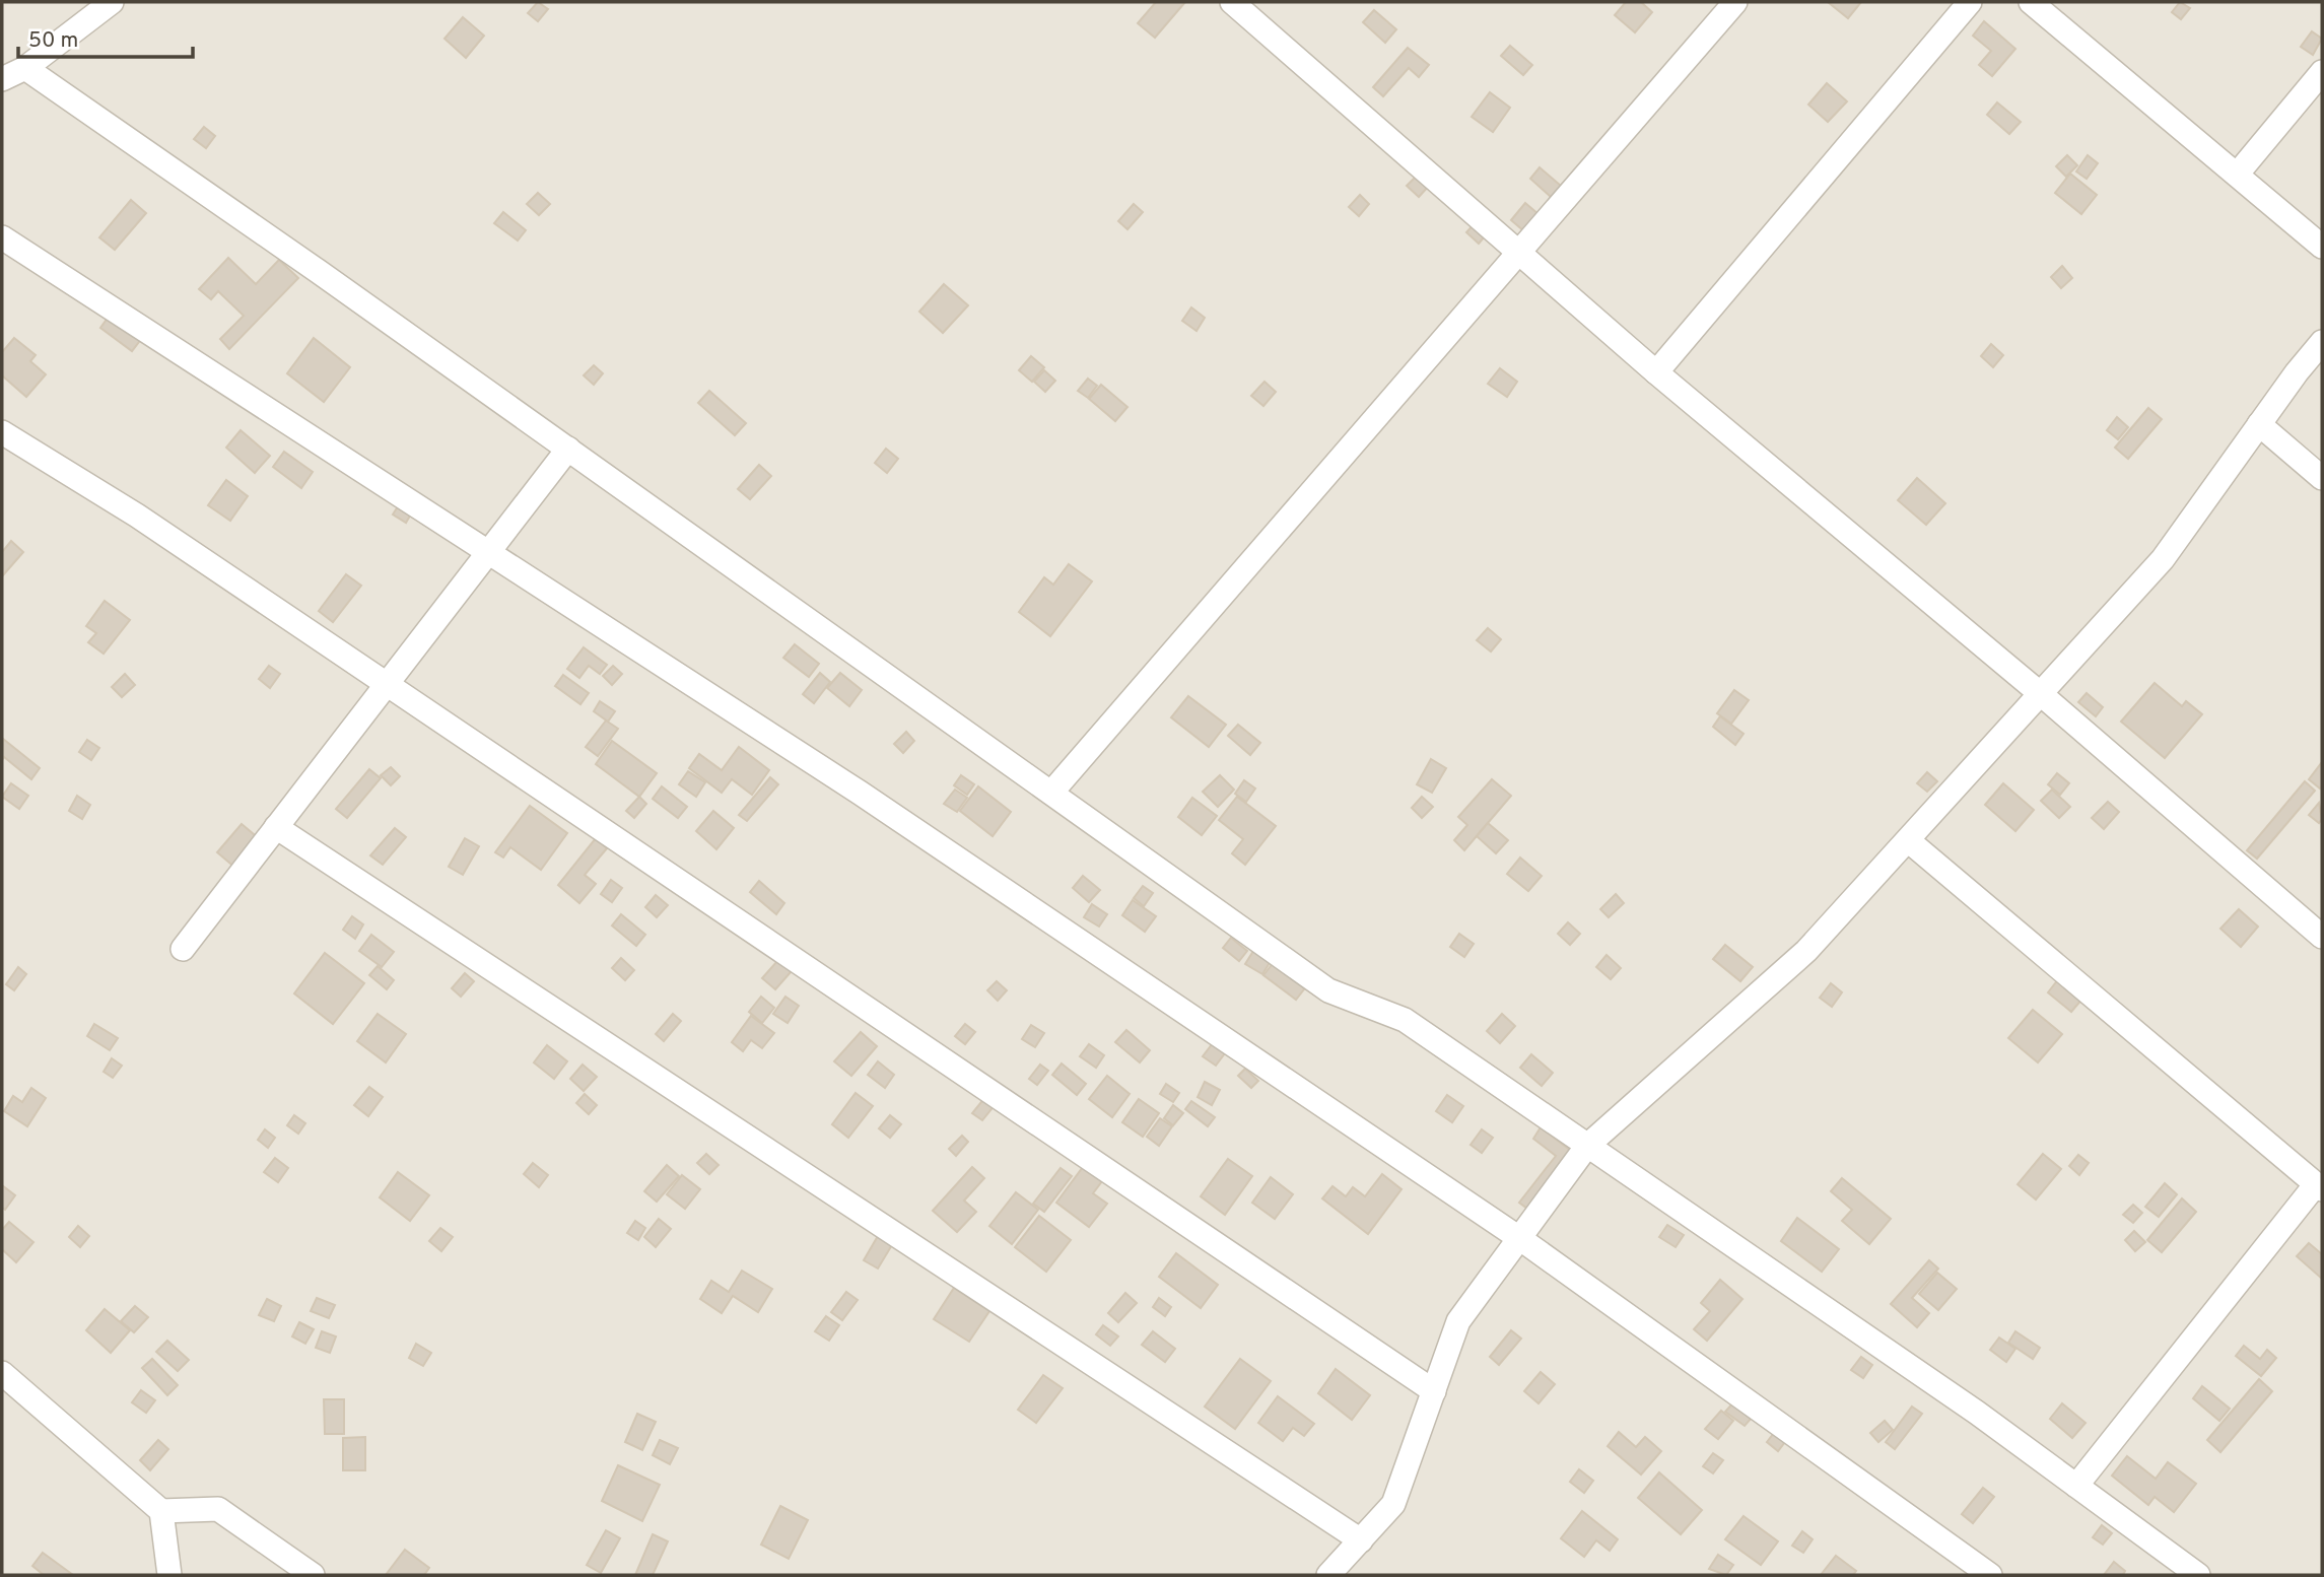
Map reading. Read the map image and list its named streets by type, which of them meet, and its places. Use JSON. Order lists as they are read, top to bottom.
{
  "scale_bar": "50 m"
}
